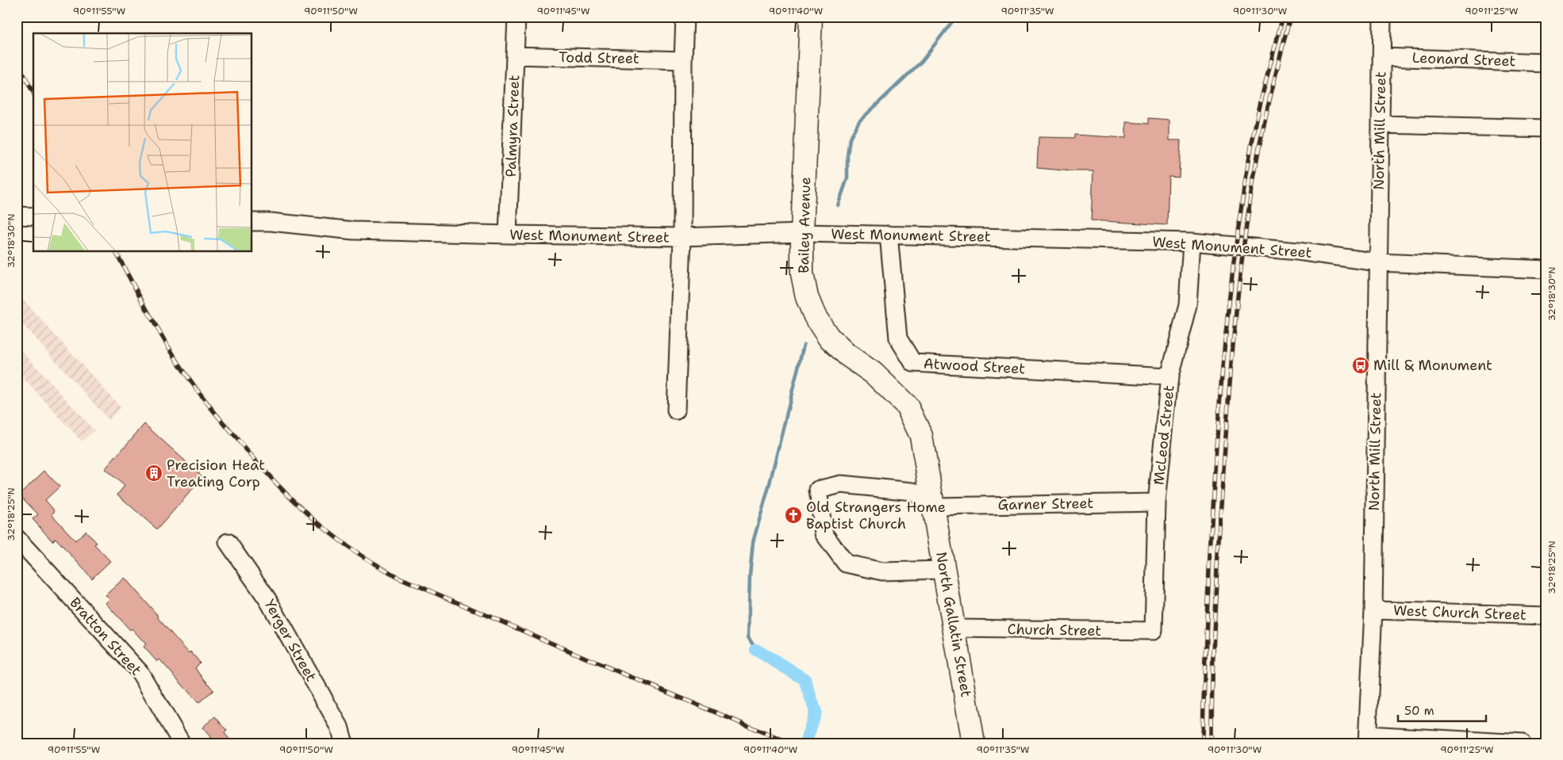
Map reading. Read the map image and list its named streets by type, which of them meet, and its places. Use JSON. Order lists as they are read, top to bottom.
{
  "streets": {
    "main road": ["Bailey Avenue", "North Gallatin Street"],
    "street": [
      "Todd Street",
      "Leonard Street",
      "Palmyra Street",
      "North Mill Street",
      "West Monument Street",
      "Atwood Street",
      "McLeod Street",
      "Garner Street",
      "West Church Street",
      "Church Street",
      "Bratton Street",
      "Yerger Street"
    ]
  },
  "crossings": [
    ["Todd Street", "Palmyra Street"],
    ["Leonard Street", "North Mill Street"],
    ["Palmyra Street", "West Monument Street"],
    ["North Mill Street", "West Monument Street"],
    ["North Mill Street", "West Church Street"],
    ["Bailey Avenue", "West Monument Street"],
    ["Bailey Avenue", "North Gallatin Street"],
    ["West Monument Street", "Atwood Street"],
    ["West Monument Street", "McLeod Street"],
    ["Atwood Street", "McLeod Street"],
    ["McLeod Street", "Garner Street"],
    ["McLeod Street", "Church Street"],
    ["Garner Street", "North Gallatin Street"],
    ["North Gallatin Street", "Church Street"]
  ],
  "places": {
    "bus stop": ["Mill & Monument"],
    "building": ["Precision Heat Treating Corp"],
    "church": ["Old Strangers Home Baptist Church"]
  },
  "scale_bar": "50 m",
  "coordinates": [
    "90°11'55\"W",
    "90°11'50\"W",
    "90°11'45\"W",
    "90°11'40\"W",
    "90°11'35\"W",
    "90°11'30\"W",
    "90°11'25\"W",
    "32°18'30\"N",
    "32°18'25\"N"
  ]
}
